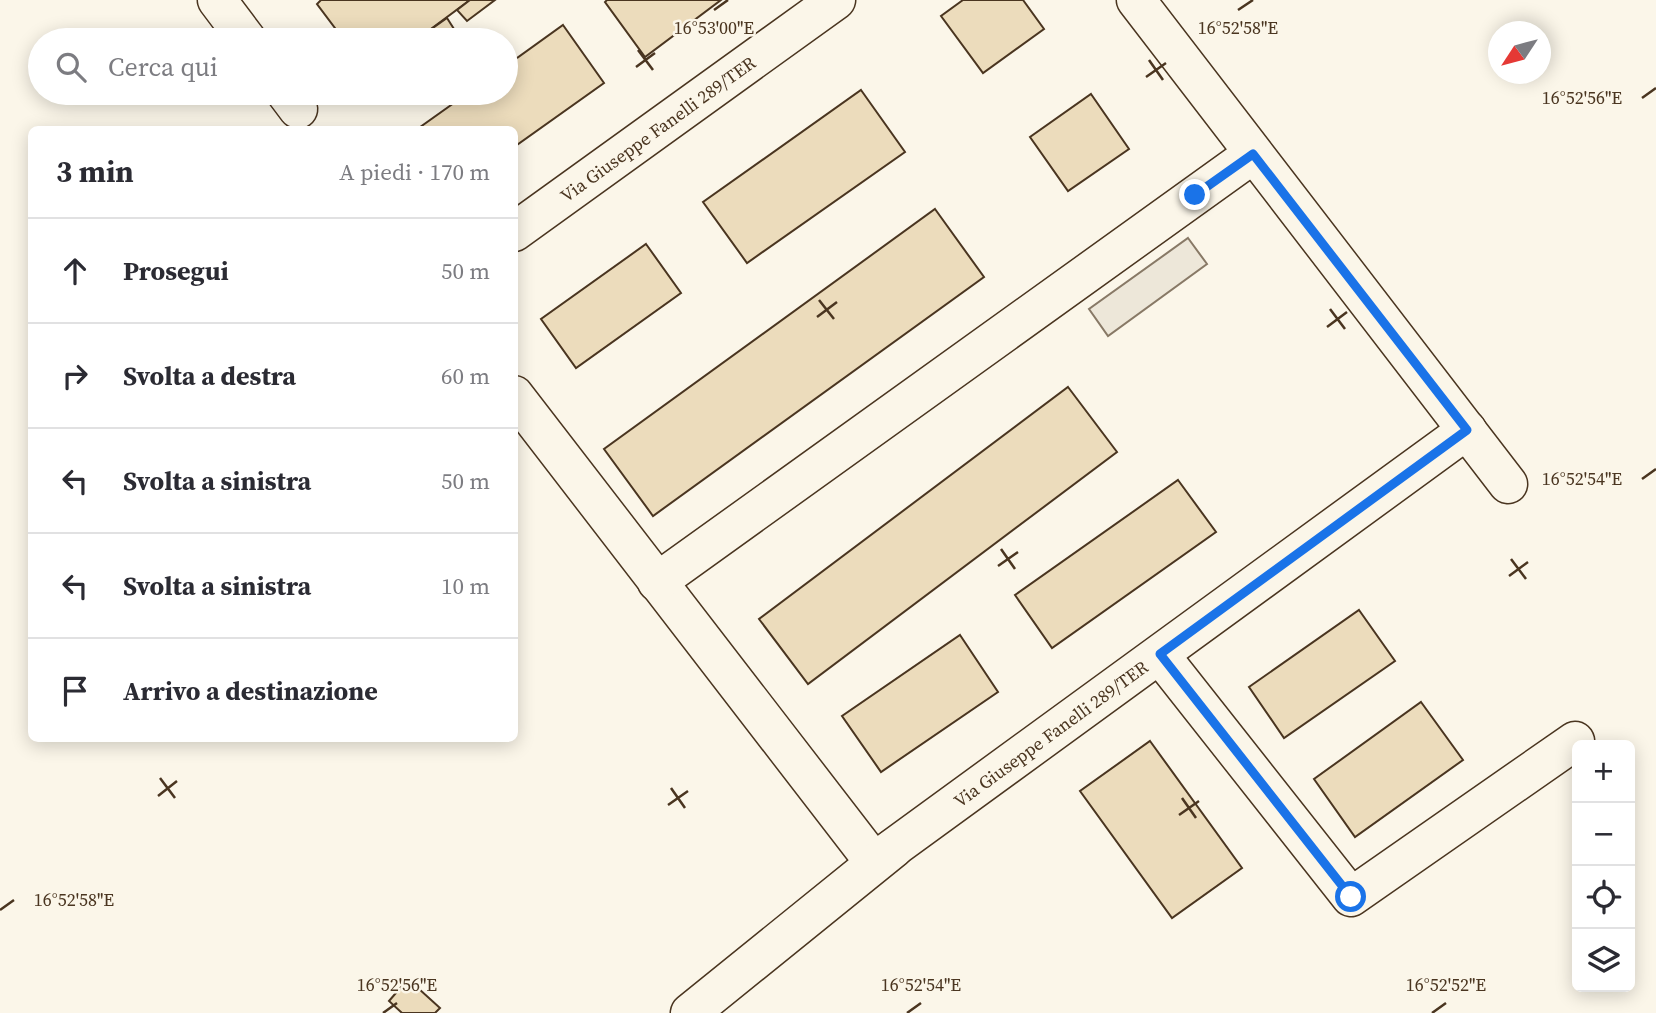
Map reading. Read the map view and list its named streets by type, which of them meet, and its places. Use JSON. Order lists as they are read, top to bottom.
{
  "streets": {
    "street": ["Via Giuseppe Fanelli 289/TER"]
  },
  "north": "bottom left",
  "page": {
    "search": "Cerca qui",
    "heading": ["3 min", "A piedi · 170 m"],
    "list": [
      ["Prosegui", "50 m"],
      ["Svolta a destra", "60 m"],
      ["Svolta a sinistra", "50 m"],
      ["Svolta a sinistra", "10 m"],
      "Arrivo a destinazione"
    ],
    "map_buttons": ["+", "−"]
  },
  "coordinates": [
    "16°53'00\"E",
    "16°52'58\"E",
    "16°52'56\"E",
    "16°52'54\"E",
    "16°52'52\"E"
  ]
}
